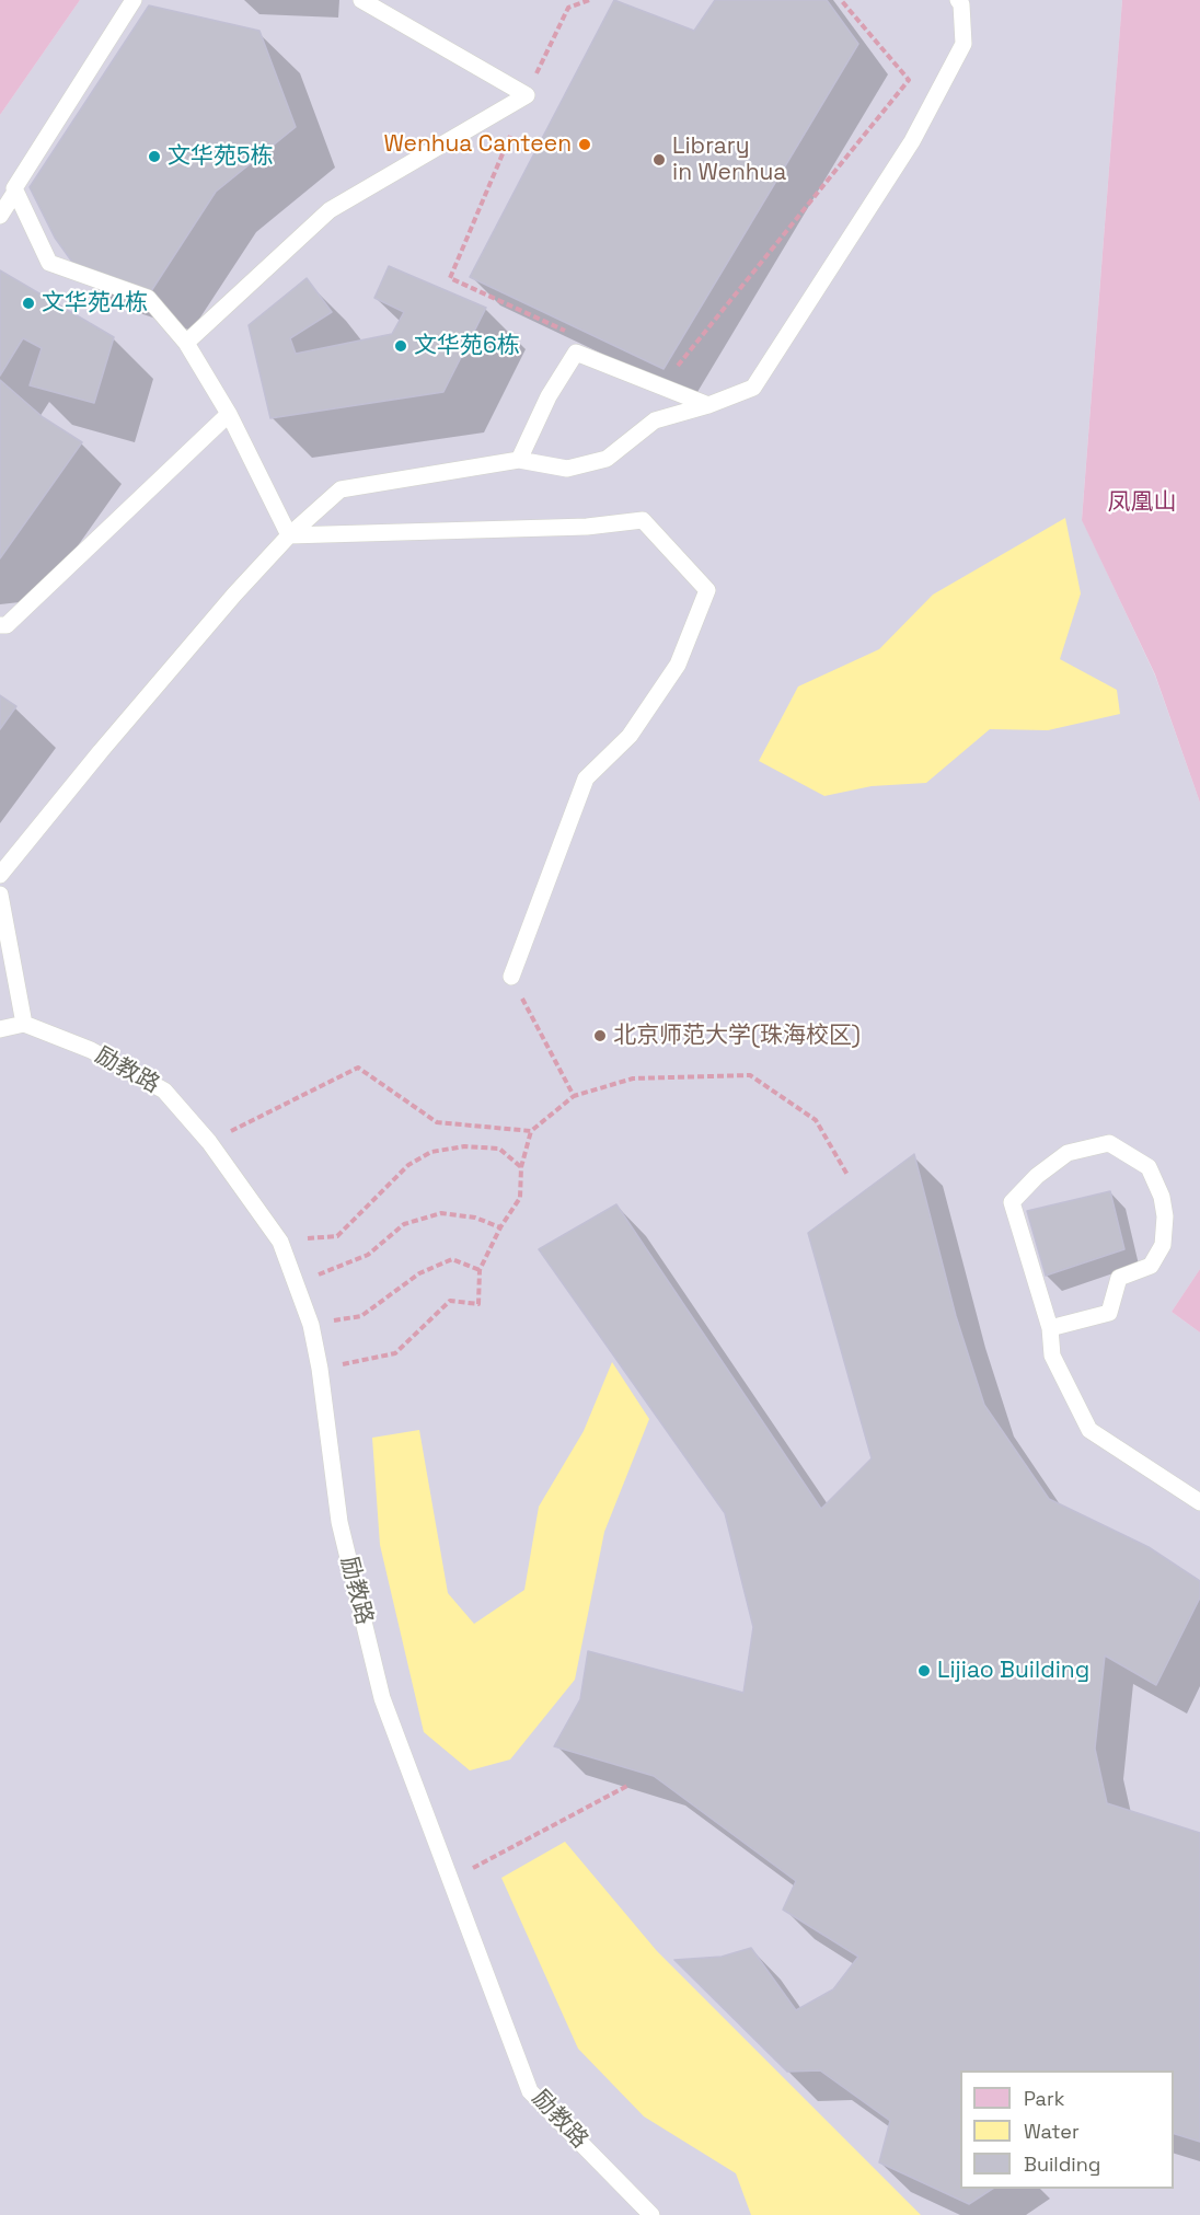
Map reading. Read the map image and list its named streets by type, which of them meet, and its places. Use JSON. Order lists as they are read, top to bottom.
{
  "streets": {
    "lane": ["励教路"]
  },
  "parks": ["凤凰山"],
  "places": [
    "Wenhua Canteen",
    "文华苑5栋",
    "Library in Wenhua",
    "文华苑4栋",
    "文华苑6栋",
    "北京师范大学(珠海校区)",
    "Lijiao Building"
  ],
  "legend": ["Park", "Water", "Building"]
}
